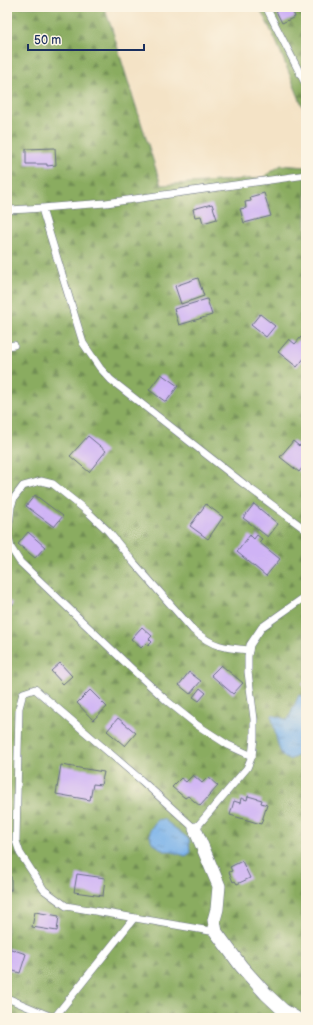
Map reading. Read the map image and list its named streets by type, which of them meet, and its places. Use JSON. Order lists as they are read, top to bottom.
{
  "scale_bar": "50 m"
}
